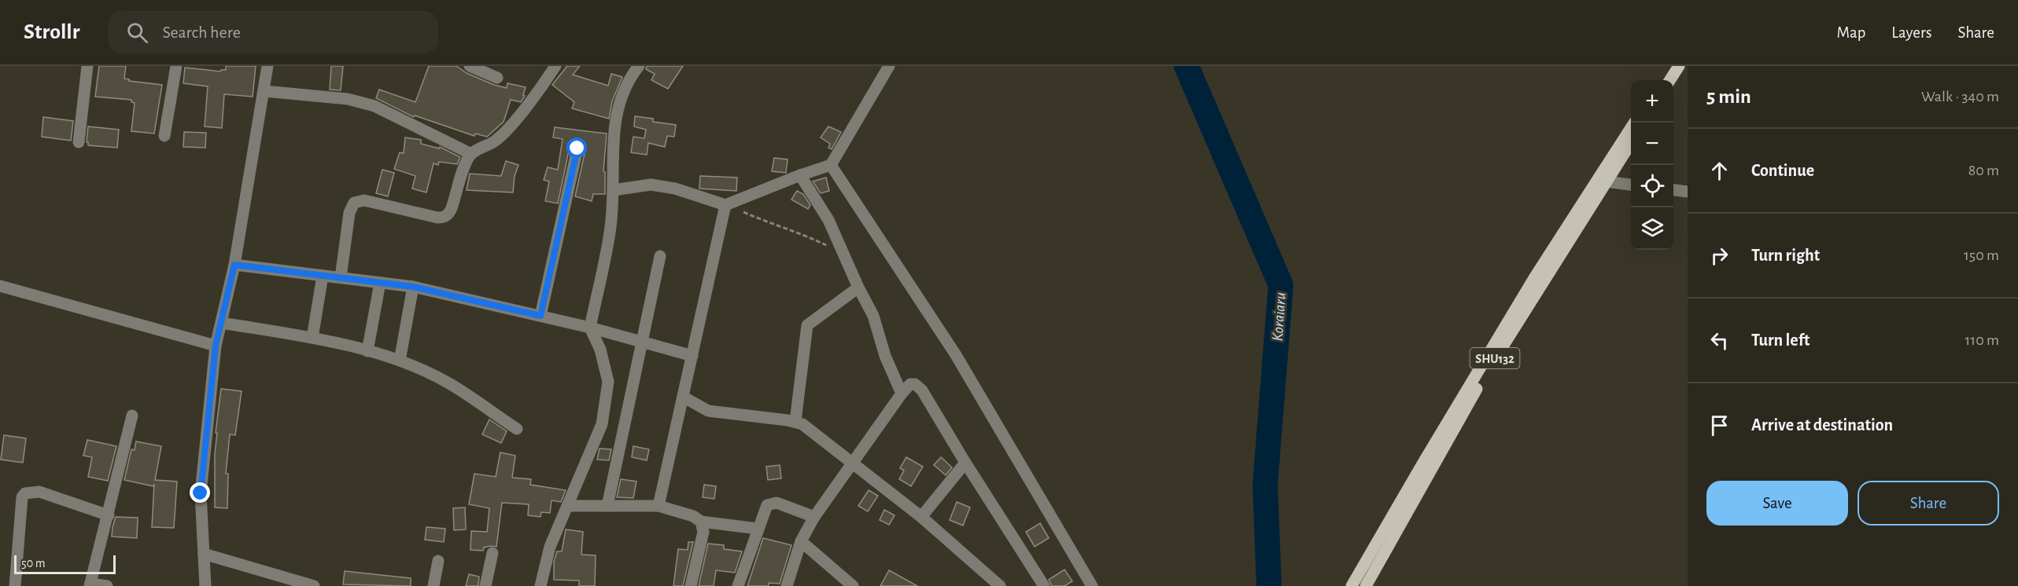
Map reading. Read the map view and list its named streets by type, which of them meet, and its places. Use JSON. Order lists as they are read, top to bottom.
{
  "streets": {
    "main road": ["SHU132"]
  },
  "water": ["Koraiaru"],
  "scale_bar": "50 m",
  "page": {
    "header": "Strollr",
    "search": "Search here",
    "nav": ["Map", "Layers", "Share"],
    "heading": ["5 min", "Walk · 340 m"],
    "map_buttons": ["+", "−"],
    "list": [
      ["Continue", "80 m"],
      ["Turn right", "150 m"],
      ["Turn left", "110 m"],
      "Arrive at destination"
    ],
    "buttons": ["Save", "Share"],
    "scale": "50 m"
  }
}
